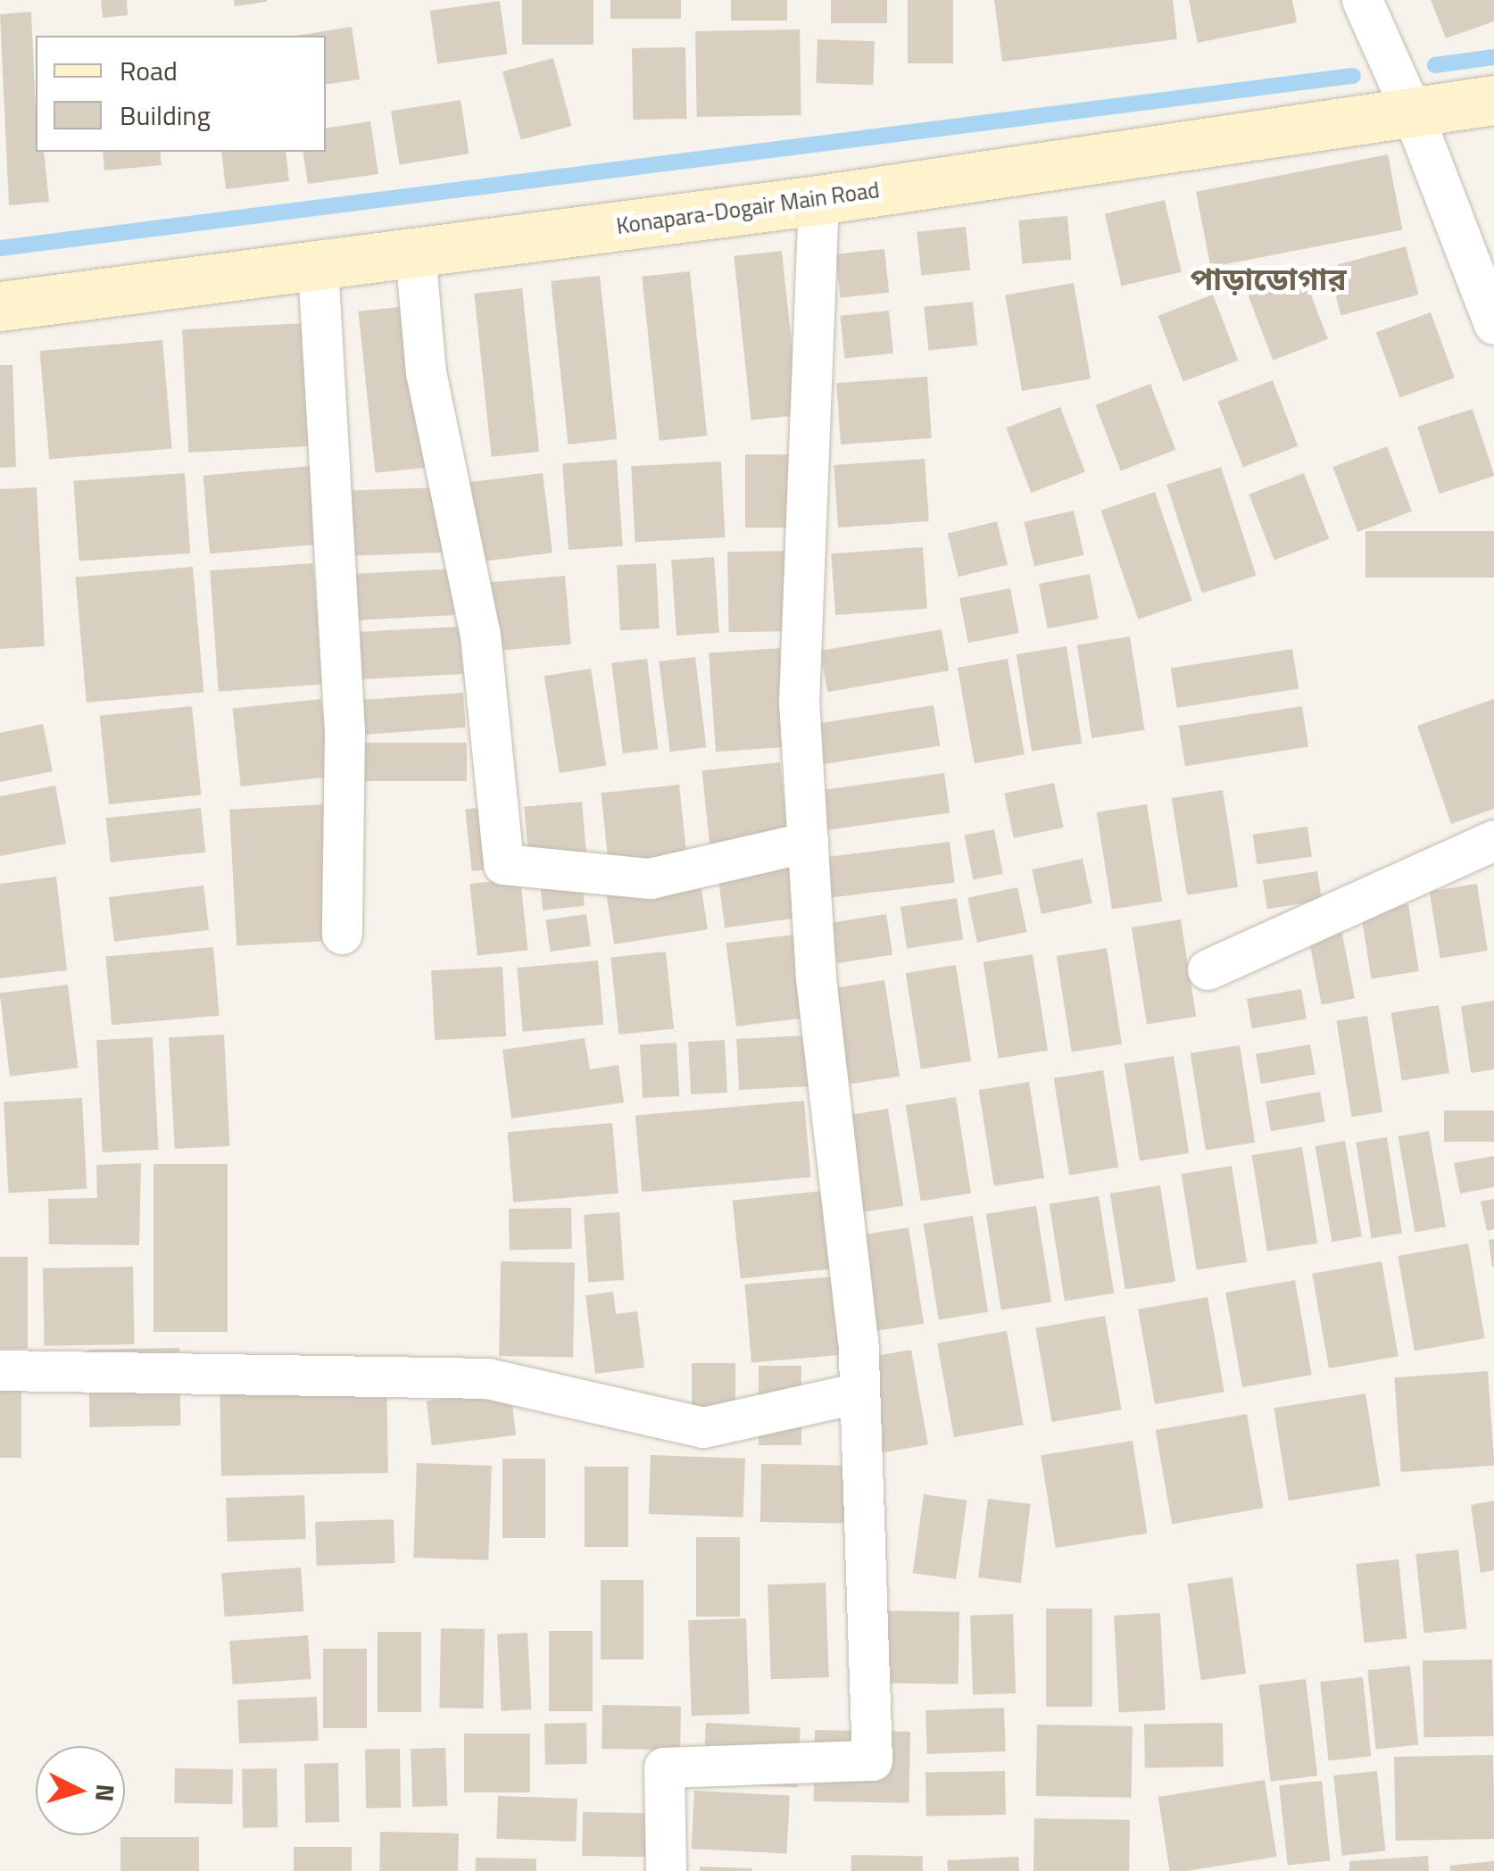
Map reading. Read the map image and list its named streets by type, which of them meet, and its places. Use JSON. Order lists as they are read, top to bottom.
{
  "streets": {
    "main road": ["Konapara-Dogair Main Road"]
  },
  "districts": ["পাড়াডোগার"],
  "legend": ["Road", "Building"],
  "north": "right"
}
